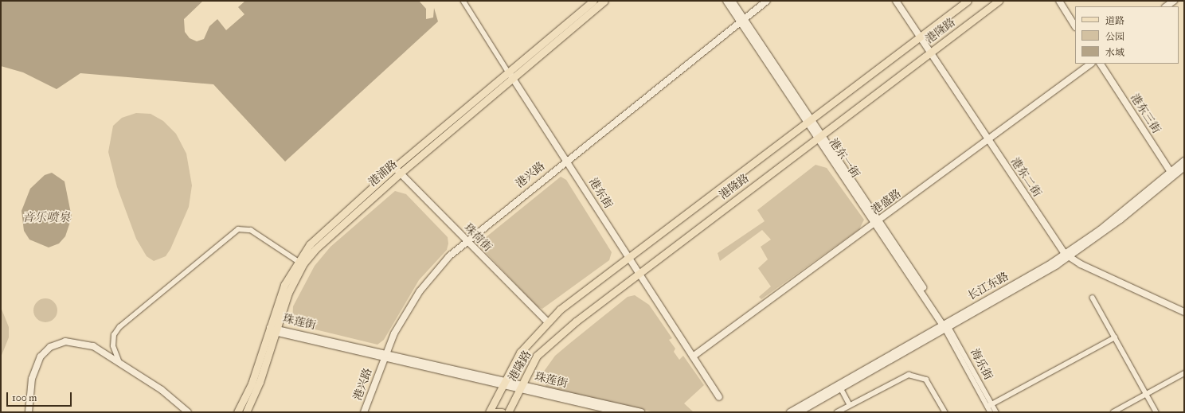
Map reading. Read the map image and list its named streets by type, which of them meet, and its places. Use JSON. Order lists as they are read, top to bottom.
{
  "streets": {
    "main road": [
      "港隆路",
      "港东三街",
      "港东一街",
      "港浦路",
      "港兴路",
      "港东二街",
      "港东街",
      "港盛路",
      "珠荷街",
      "长江东路",
      "珠莲街"
    ],
    "street": ["海乐街"]
  },
  "crossings": [
    ["港隆路", "港东一街"],
    ["港隆路", "港东二街"],
    ["港隆路", "港东街"],
    ["港隆路", "珠荷街"],
    ["港隆路", "珠莲街"],
    ["港东三街", "长江东路"],
    ["港东一街", "港兴路"],
    ["港东一街", "港盛路"],
    ["港东一街", "长江东路"],
    ["港东一街", "海乐街"],
    ["港浦路", "港东街"],
    ["港浦路", "珠荷街"],
    ["港浦路", "珠莲街"],
    ["港兴路", "港东街"],
    ["港兴路", "珠荷街"],
    ["港兴路", "珠莲街"],
    ["港东二街", "港盛路"],
    ["港东二街", "长江东路"],
    ["港东街", "港盛路"],
    ["长江东路", "海乐街"]
  ],
  "water": ["音乐喷泉"],
  "legend": ["道路", "公园", "水域"],
  "scale_bar": "100 m"
}
